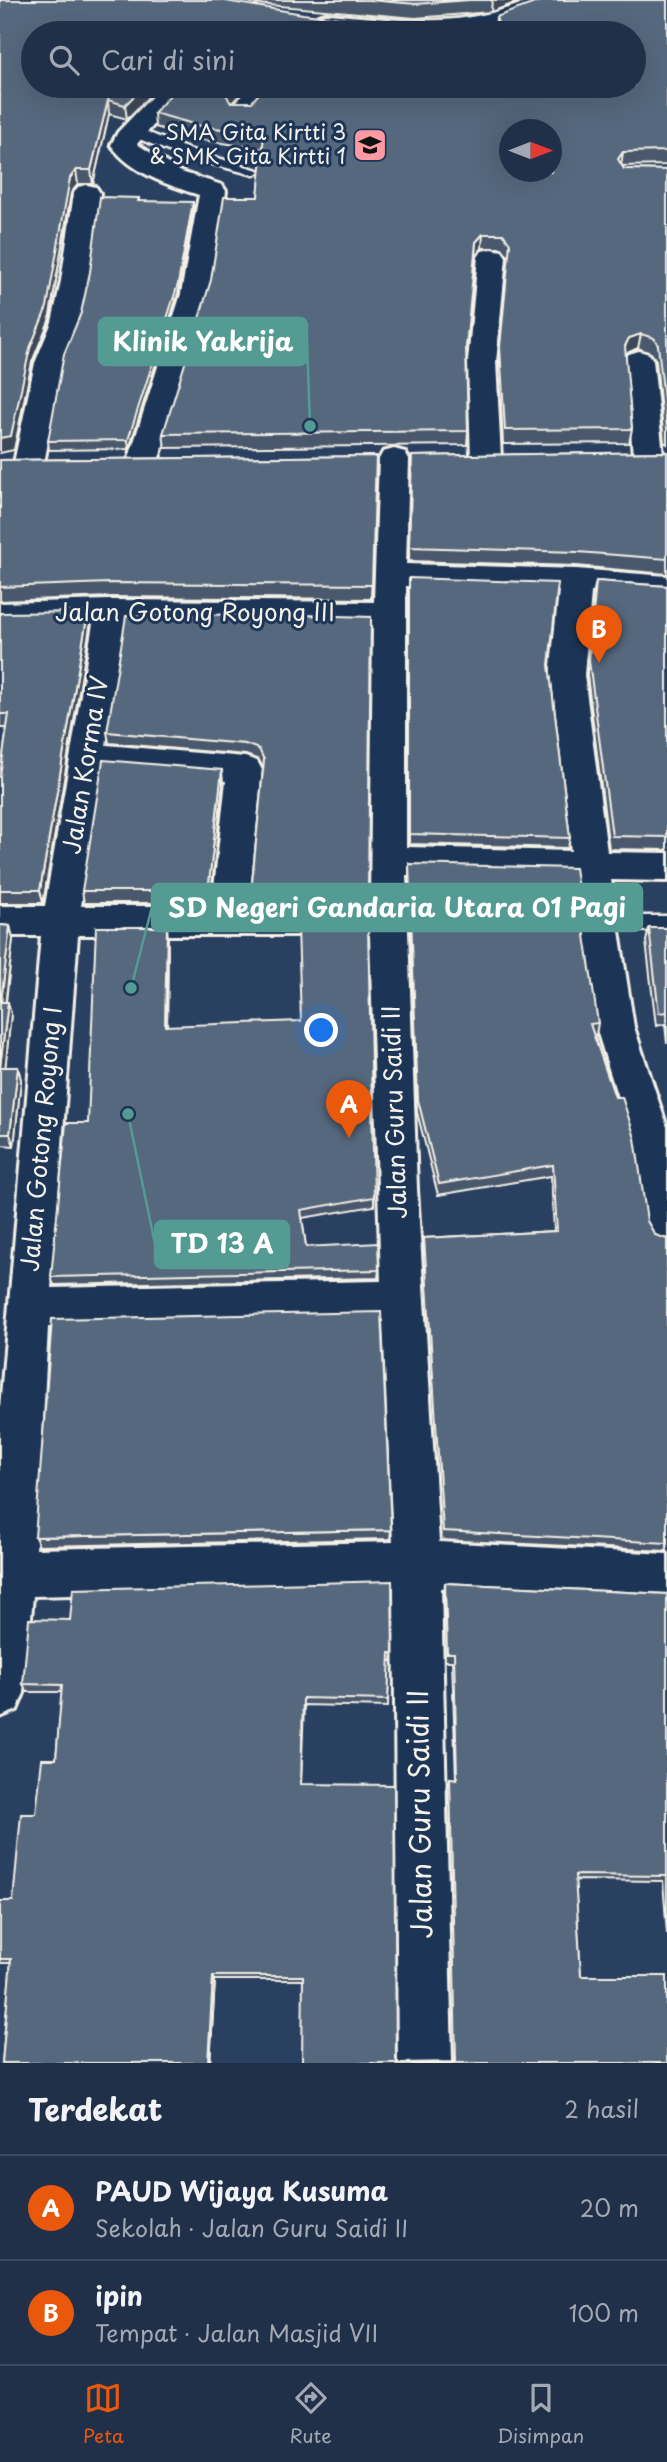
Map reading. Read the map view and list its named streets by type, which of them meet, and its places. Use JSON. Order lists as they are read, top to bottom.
{
  "streets": {
    "street": [
      "Jalan Gotong Royong III",
      "Jalan Korma IV",
      "Jalan Guru Saidi II",
      "Jalan Gotong Royong I"
    ]
  },
  "crossings": [
    ["Jalan Gotong Royong III", "Jalan Korma IV"],
    ["Jalan Gotong Royong III", "Jalan Guru Saidi II"],
    ["Jalan Korma IV", "Jalan Gotong Royong I"]
  ],
  "places": {
    "school or university": ["SMA Gita Kirtti 3 & SMK Gita Kirtti 1"],
    "other": ["Klinik Yakrija", "SD Negeri Gandaria Utara 01 Pagi", "TD 13 A"]
  },
  "north": "right",
  "page": {
    "search": "Cari di sini",
    "pins": ["B", "A"],
    "heading": ["Terdekat", "2 hasil"],
    "list": [
      {
        "mark": "A",
        "name": "PAUD Wijaya Kusuma",
        "note": "Sekolah · Jalan Guru Saidi II",
        "value": "20 m"
      },
      {
        "mark": "B",
        "name": "ipin",
        "note": "Tempat · Jalan Masjid VII",
        "value": "100 m"
      }
    ],
    "nav": ["Peta", "Rute", "Disimpan"]
  }
}
